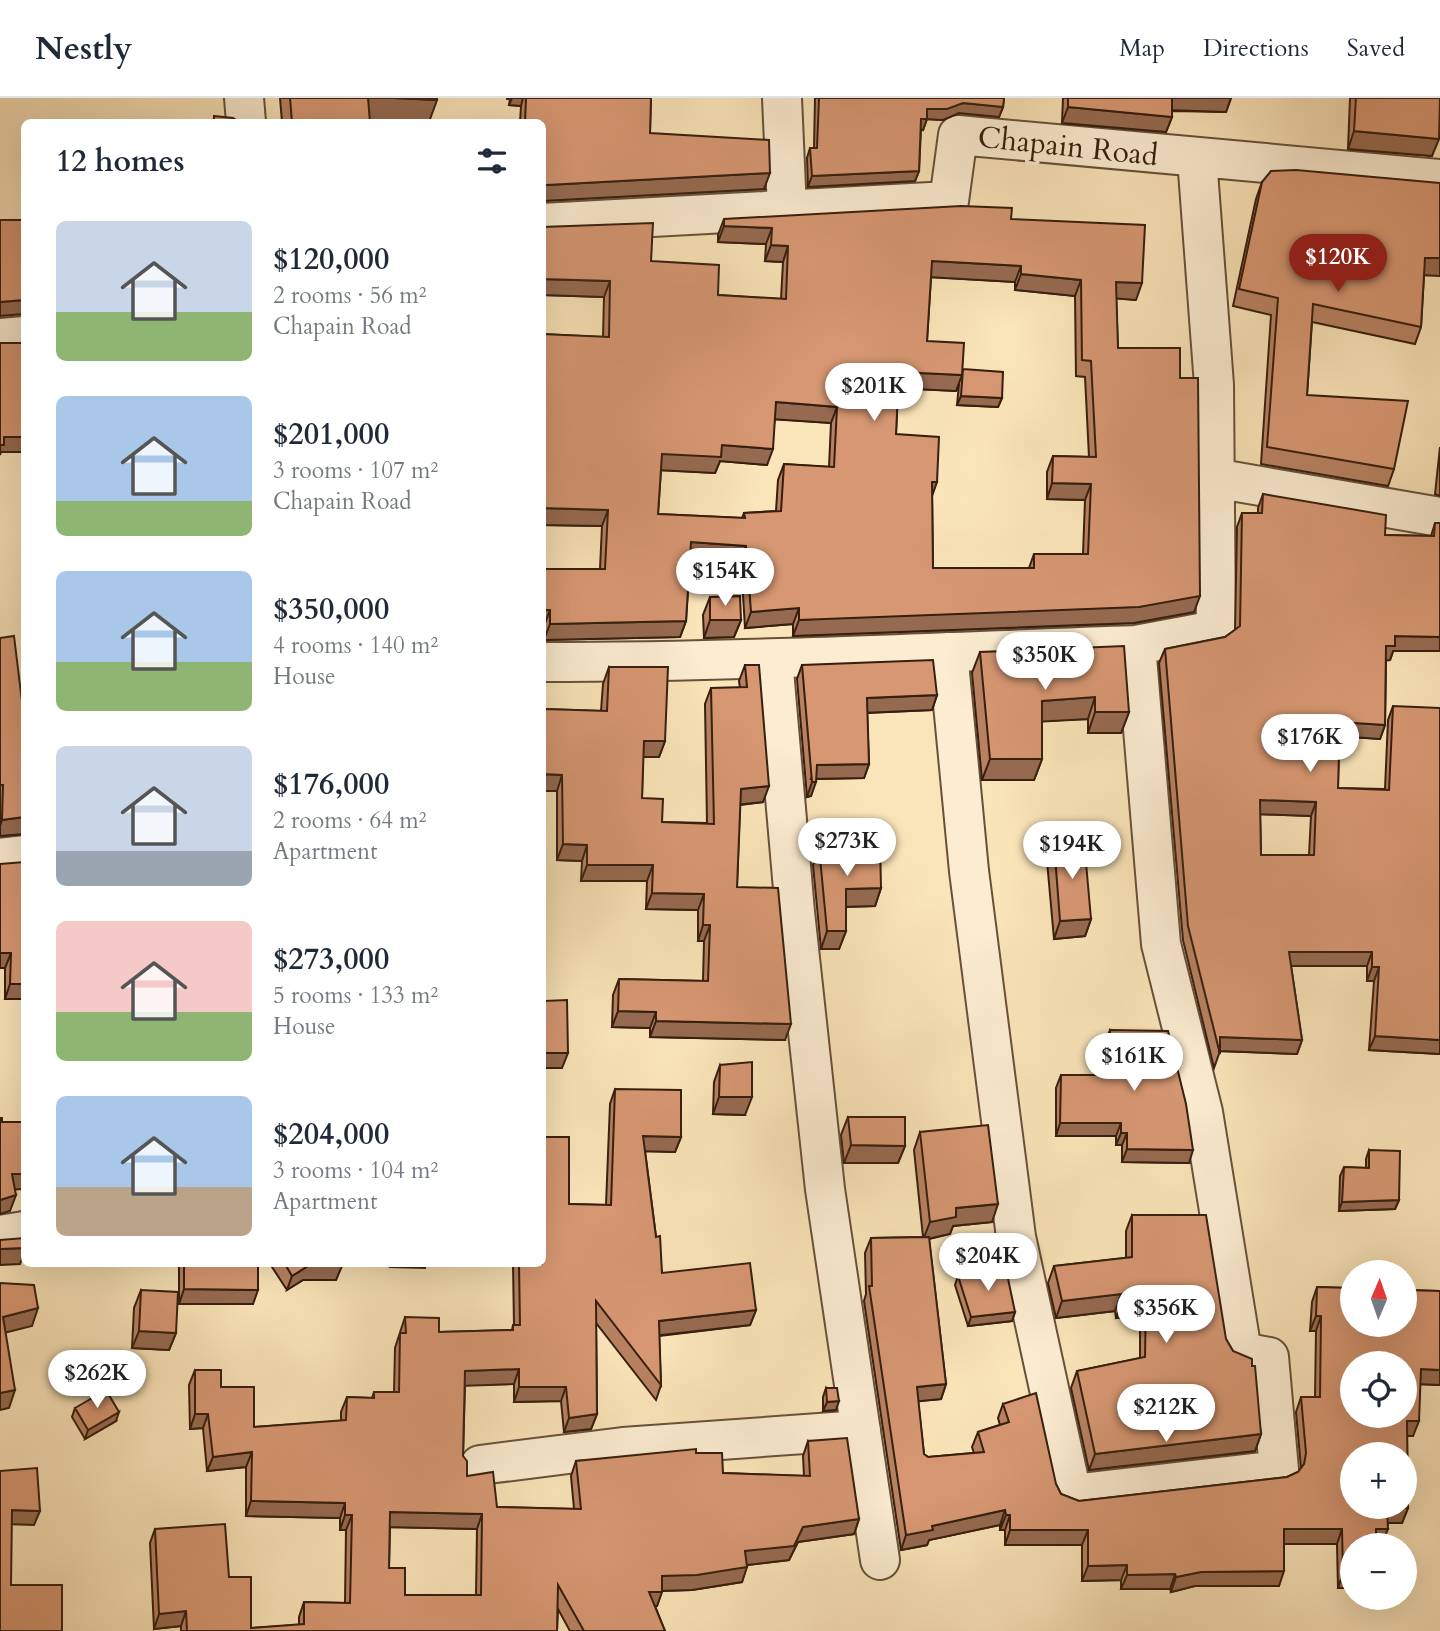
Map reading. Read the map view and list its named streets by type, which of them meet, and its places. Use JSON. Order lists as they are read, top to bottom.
{
  "streets": {
    "street": ["Chapain Road"]
  },
  "north": "top",
  "page": {
    "header": "Nestly",
    "nav": ["Map", "Directions", "Saved"],
    "heading": "12 homes",
    "list": [
      {
        "name": "$120,000",
        "note": "2 rooms · 56 m² · Chapain Road"
      },
      {
        "name": "$201,000",
        "note": "3 rooms · 107 m² · Chapain Road"
      },
      {
        "name": "$350,000",
        "note": "4 rooms · 140 m² · House"
      },
      {
        "name": "$176,000",
        "note": "2 rooms · 64 m² · Apartment"
      },
      {
        "name": "$273,000",
        "note": "5 rooms · 133 m² · House"
      },
      {
        "name": "$204,000",
        "note": "3 rooms · 104 m² · Apartment"
      }
    ],
    "price": [
      "$120K",
      "$201K",
      "$154K",
      "$350K",
      "$176K",
      "$273K",
      "$194K",
      "$161K",
      "$204K",
      "$356K",
      "$262K",
      "$212K"
    ],
    "map_buttons": ["+", "−"]
  }
}
